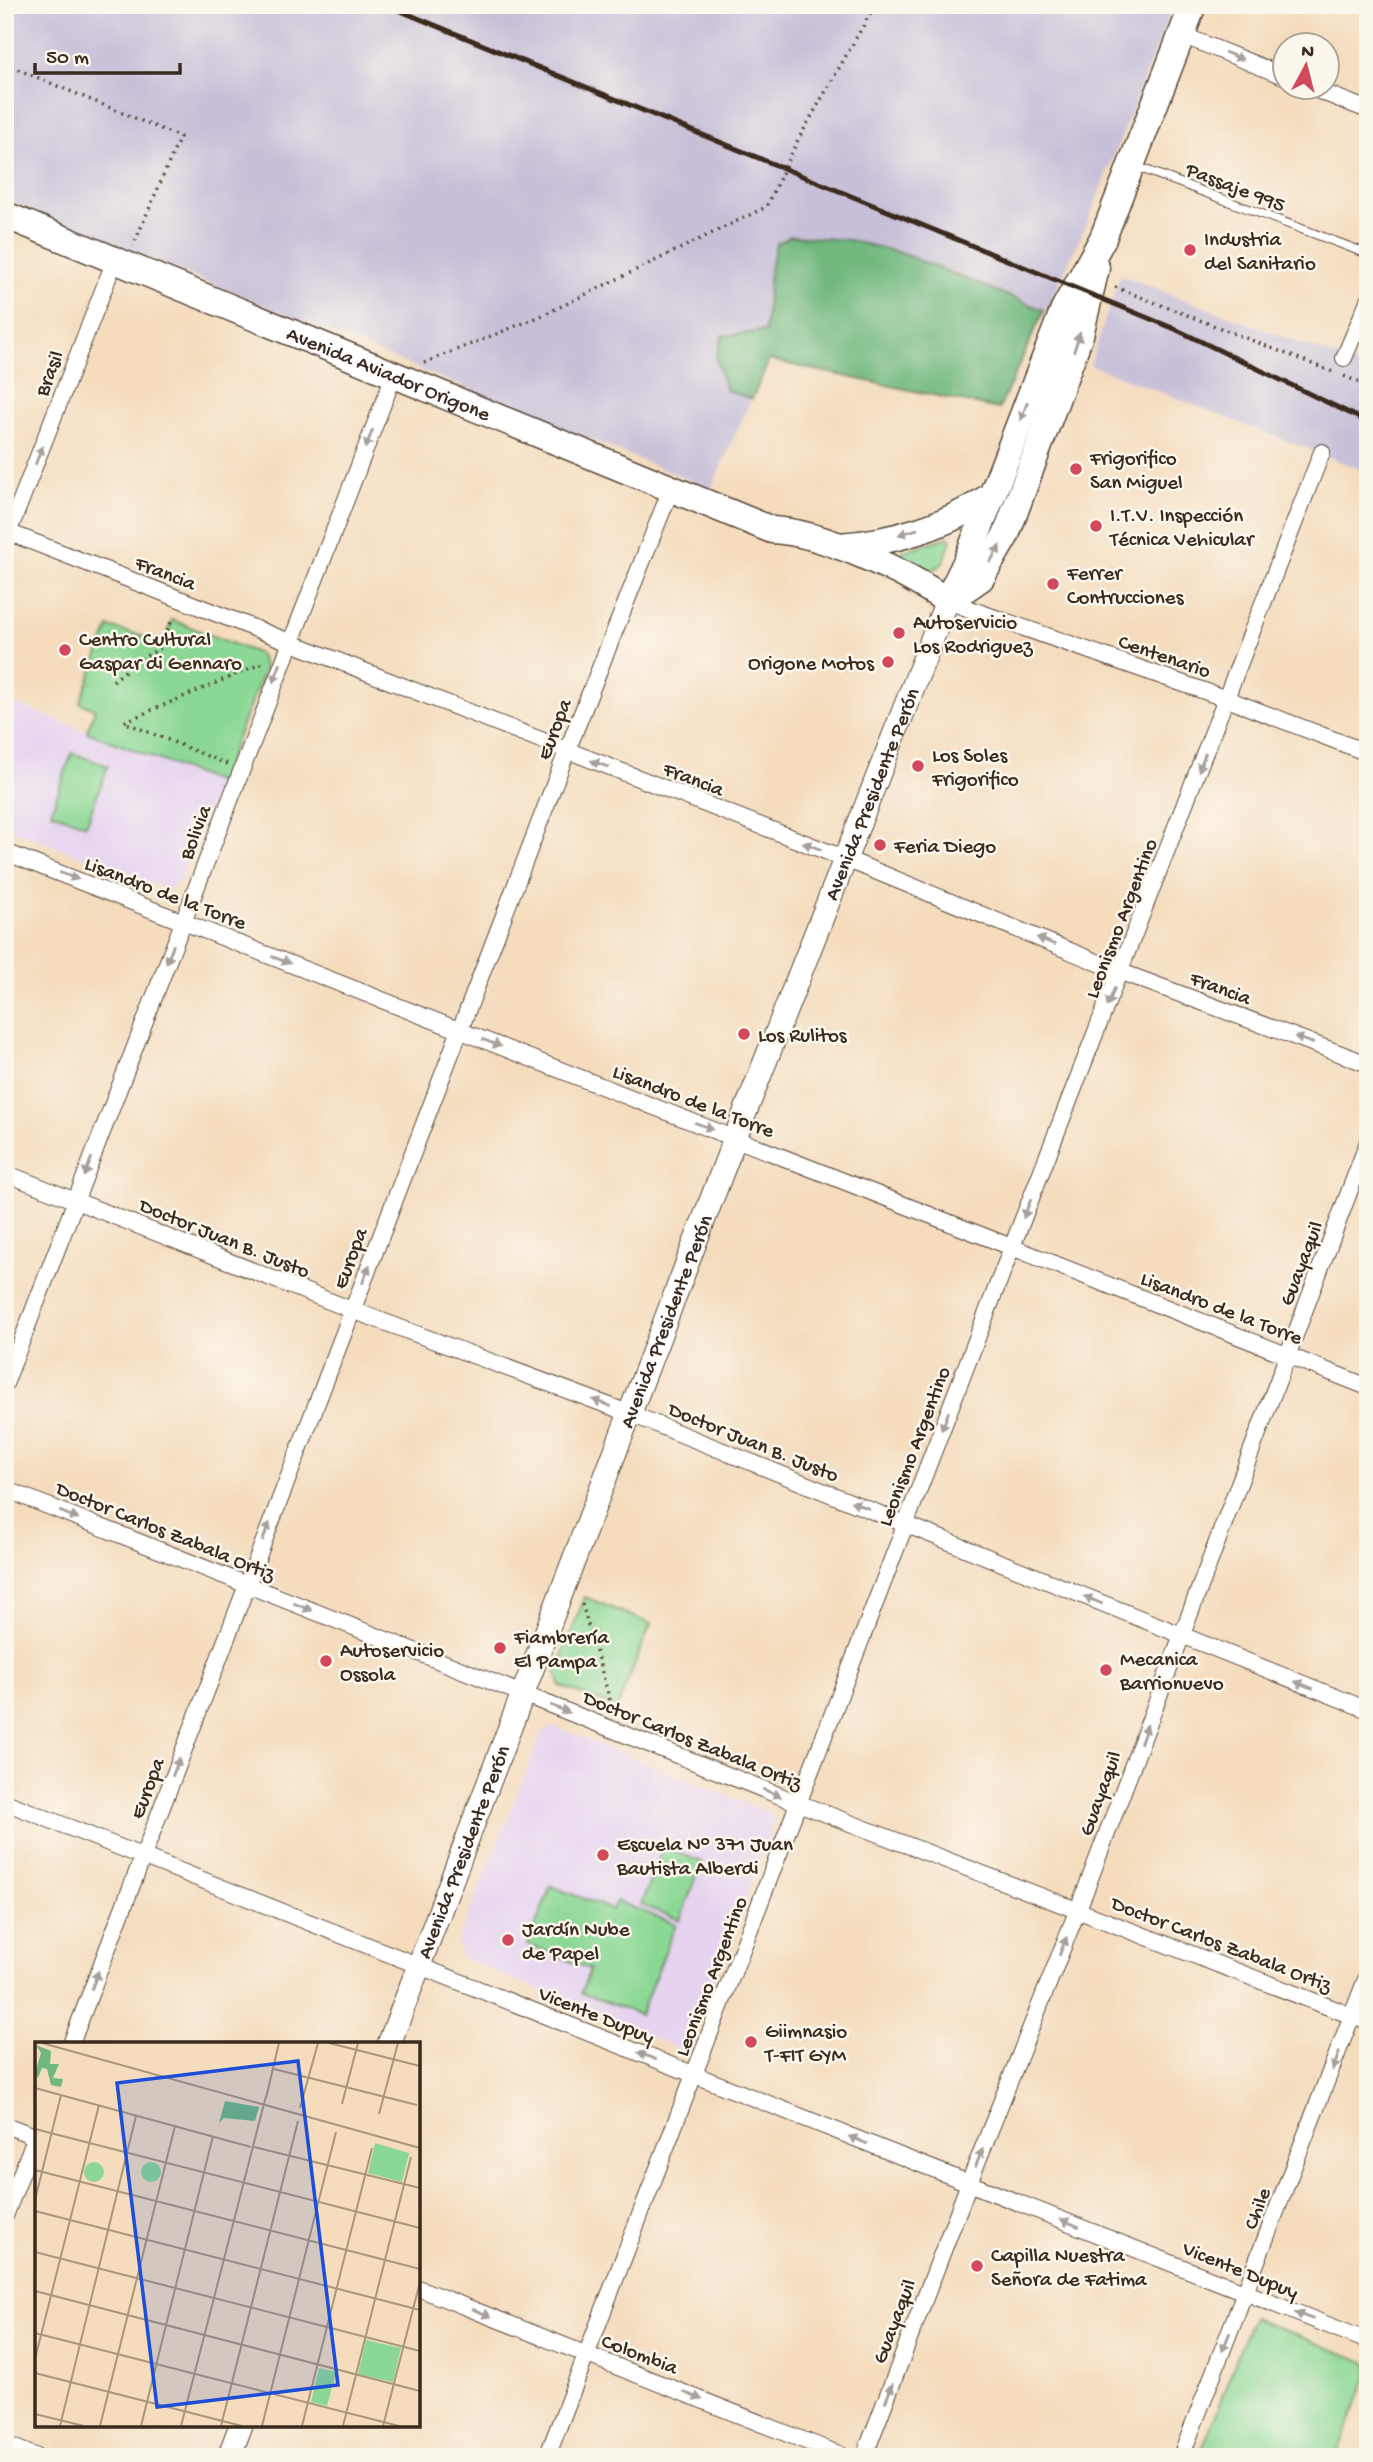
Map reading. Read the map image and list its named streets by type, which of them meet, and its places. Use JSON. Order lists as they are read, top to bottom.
{
  "streets": {
    "main road": ["Avenida Aviador Origone", "Avenida Presidente Perón"],
    "street": [
      "Brasil",
      "Francia",
      "Centenario",
      "Europa",
      "Bolivia",
      "Lisandro de la Torre",
      "Leonismo Argentino",
      "Doctor Juan B. Justo",
      "Guayaquil",
      "Doctor Carlos Zabala Ortiz",
      "Vicente Dupuy",
      "Chile",
      "Colombia"
    ],
    "lane": ["Passaje 995"]
  },
  "crossings": [
    ["Passaje 995", "Avenida Presidente Perón"],
    ["Brasil", "Avenida Aviador Origone"],
    ["Brasil", "Francia"],
    ["Avenida Aviador Origone", "Centenario"],
    ["Avenida Aviador Origone", "Europa"],
    ["Avenida Aviador Origone", "Avenida Presidente Perón"],
    ["Avenida Aviador Origone", "Bolivia"],
    ["Francia", "Europa"],
    ["Francia", "Avenida Presidente Perón"],
    ["Francia", "Bolivia"],
    ["Francia", "Leonismo Argentino"],
    ["Centenario", "Avenida Presidente Perón"],
    ["Centenario", "Leonismo Argentino"],
    ["Europa", "Lisandro de la Torre"],
    ["Europa", "Doctor Juan B. Justo"],
    ["Europa", "Doctor Carlos Zabala Ortiz"],
    ["Europa", "Vicente Dupuy"],
    ["Avenida Presidente Perón", "Lisandro de la Torre"],
    ["Avenida Presidente Perón", "Doctor Juan B. Justo"],
    ["Avenida Presidente Perón", "Doctor Carlos Zabala Ortiz"],
    ["Avenida Presidente Perón", "Vicente Dupuy"],
    ["Bolivia", "Lisandro de la Torre"],
    ["Bolivia", "Doctor Juan B. Justo"],
    ["Lisandro de la Torre", "Leonismo Argentino"],
    ["Lisandro de la Torre", "Guayaquil"],
    ["Leonismo Argentino", "Doctor Juan B. Justo"],
    ["Leonismo Argentino", "Doctor Carlos Zabala Ortiz"],
    ["Leonismo Argentino", "Vicente Dupuy"],
    ["Leonismo Argentino", "Colombia"],
    ["Doctor Juan B. Justo", "Guayaquil"],
    ["Guayaquil", "Doctor Carlos Zabala Ortiz"],
    ["Guayaquil", "Vicente Dupuy"],
    ["Doctor Carlos Zabala Ortiz", "Chile"],
    ["Vicente Dupuy", "Chile"]
  ],
  "one_way": [
    "Brasil",
    "Francia",
    "Europa",
    "Bolivia",
    "Lisandro de la Torre",
    "Leonismo Argentino",
    "Doctor Juan B. Justo",
    "Guayaquil",
    "Doctor Carlos Zabala Ortiz",
    "Vicente Dupuy",
    "Chile",
    "Colombia"
  ],
  "places": [
    "Industria del Sanitario",
    "Frigorifico San Miguel",
    "I.T.V. Inspección Técnica Vehicular",
    "Ferrer Contrucciones",
    "Autoservicio Los Rodriguez",
    "Centro Cultural Gaspar di Gennaro",
    "Origone Motos",
    "Los Soles Frigorifico",
    "Feria Diego",
    "Los Rulitos",
    "Fiambrería El Pampa",
    "Autoservicio Ossola",
    "Mecanica Barrionuevo",
    "Escuela N° 371 Juan Bautista Alberdi",
    "Jardín Nube de Papel",
    "Giimnasio T-FIT GYM",
    "Capilla Nuestra Señora de Fatima"
  ],
  "scale_bar": "50 m",
  "north": "top"
}
